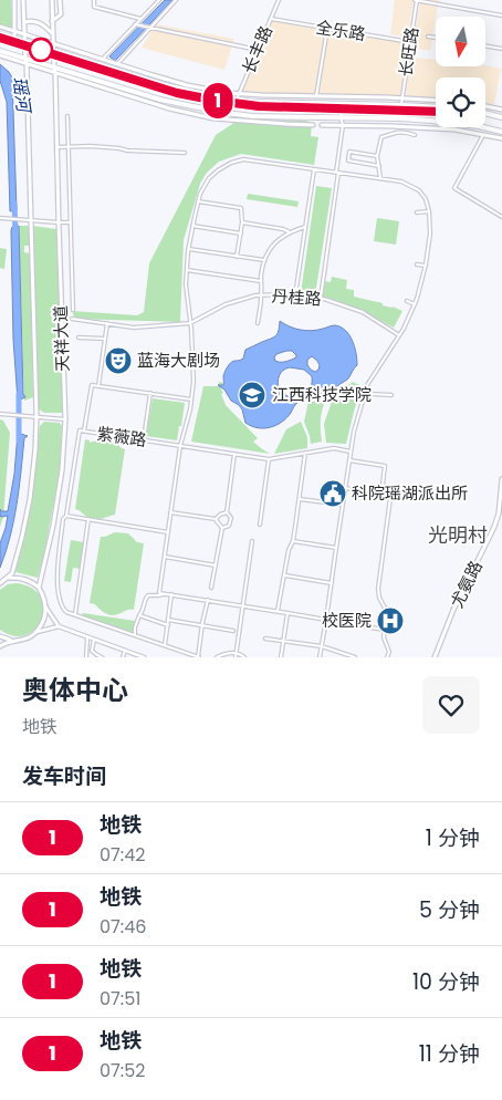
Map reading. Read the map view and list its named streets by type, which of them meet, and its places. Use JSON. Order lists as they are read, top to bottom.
{
  "streets": {
    "main road": ["天祥大道", "尤氨路"],
    "street": [
      "全乐路",
      "长丰路",
      "长旺路",
      "丹桂路",
      "紫薇路"
    ]
  },
  "crossings": [
    ["全乐路", "长丰路"],
    ["全乐路", "长旺路"]
  ],
  "districts": ["光明村"],
  "water": ["瑶河"],
  "places": {
    "theatre": ["蓝海大剧场"],
    "school or university": ["江西科技学院"],
    "public building": ["科院瑶湖派出所"],
    "hospital": ["校医院"]
  },
  "lines": ["metro line 1"],
  "north": "bottom",
  "page": {
    "on_map": "1",
    "heading": [
      ["奥体中心", "地铁"],
      "发车时间"
    ],
    "list": [
      {
        "mark": "1",
        "name": "地铁",
        "note": "07:42",
        "value": "1 分钟"
      },
      {
        "mark": "1",
        "name": "地铁",
        "note": "07:46",
        "value": "5 分钟"
      },
      {
        "mark": "1",
        "name": "地铁",
        "note": "07:51",
        "value": "10 分钟"
      },
      {
        "mark": "1",
        "name": "地铁",
        "note": "07:52",
        "value": "11 分钟"
      }
    ]
  }
}
